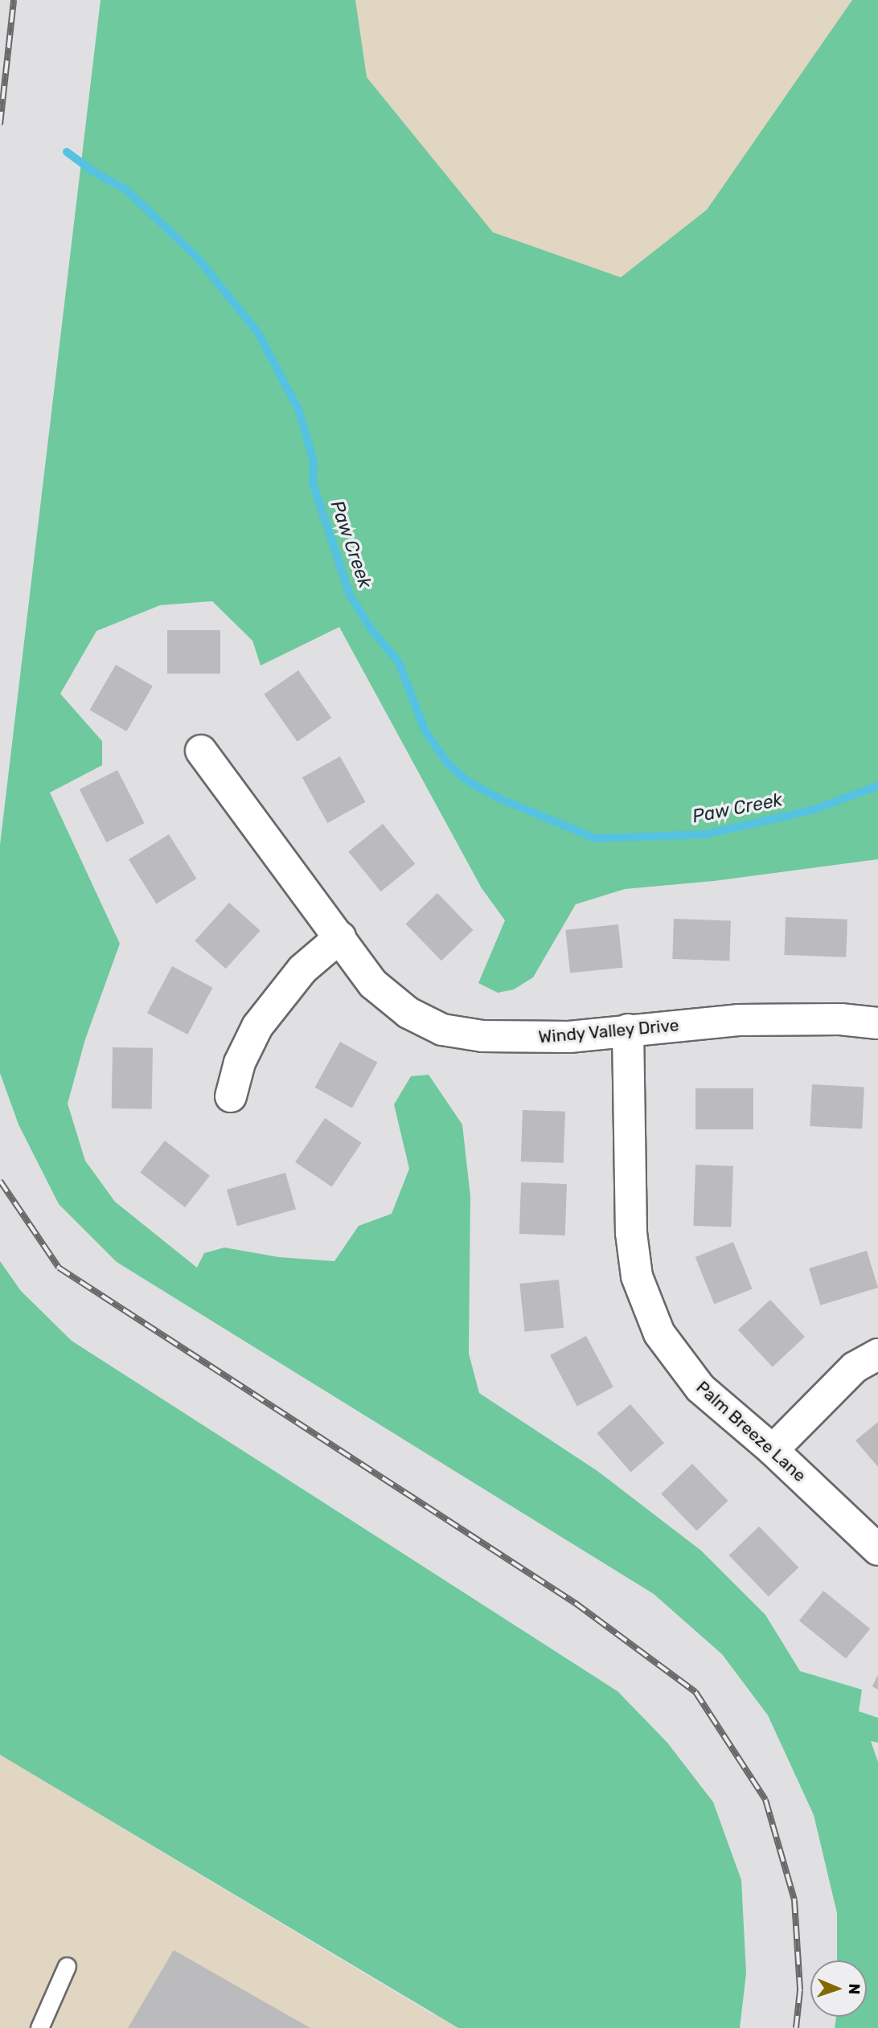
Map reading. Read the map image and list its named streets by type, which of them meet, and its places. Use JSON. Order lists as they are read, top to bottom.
{
  "streets": {
    "street": ["Windy Valley Drive", "Palm Breeze Lane"]
  },
  "crossings": [
    ["Windy Valley Drive", "Palm Breeze Lane"]
  ],
  "water": ["Paw Creek"],
  "north": "right"
}
